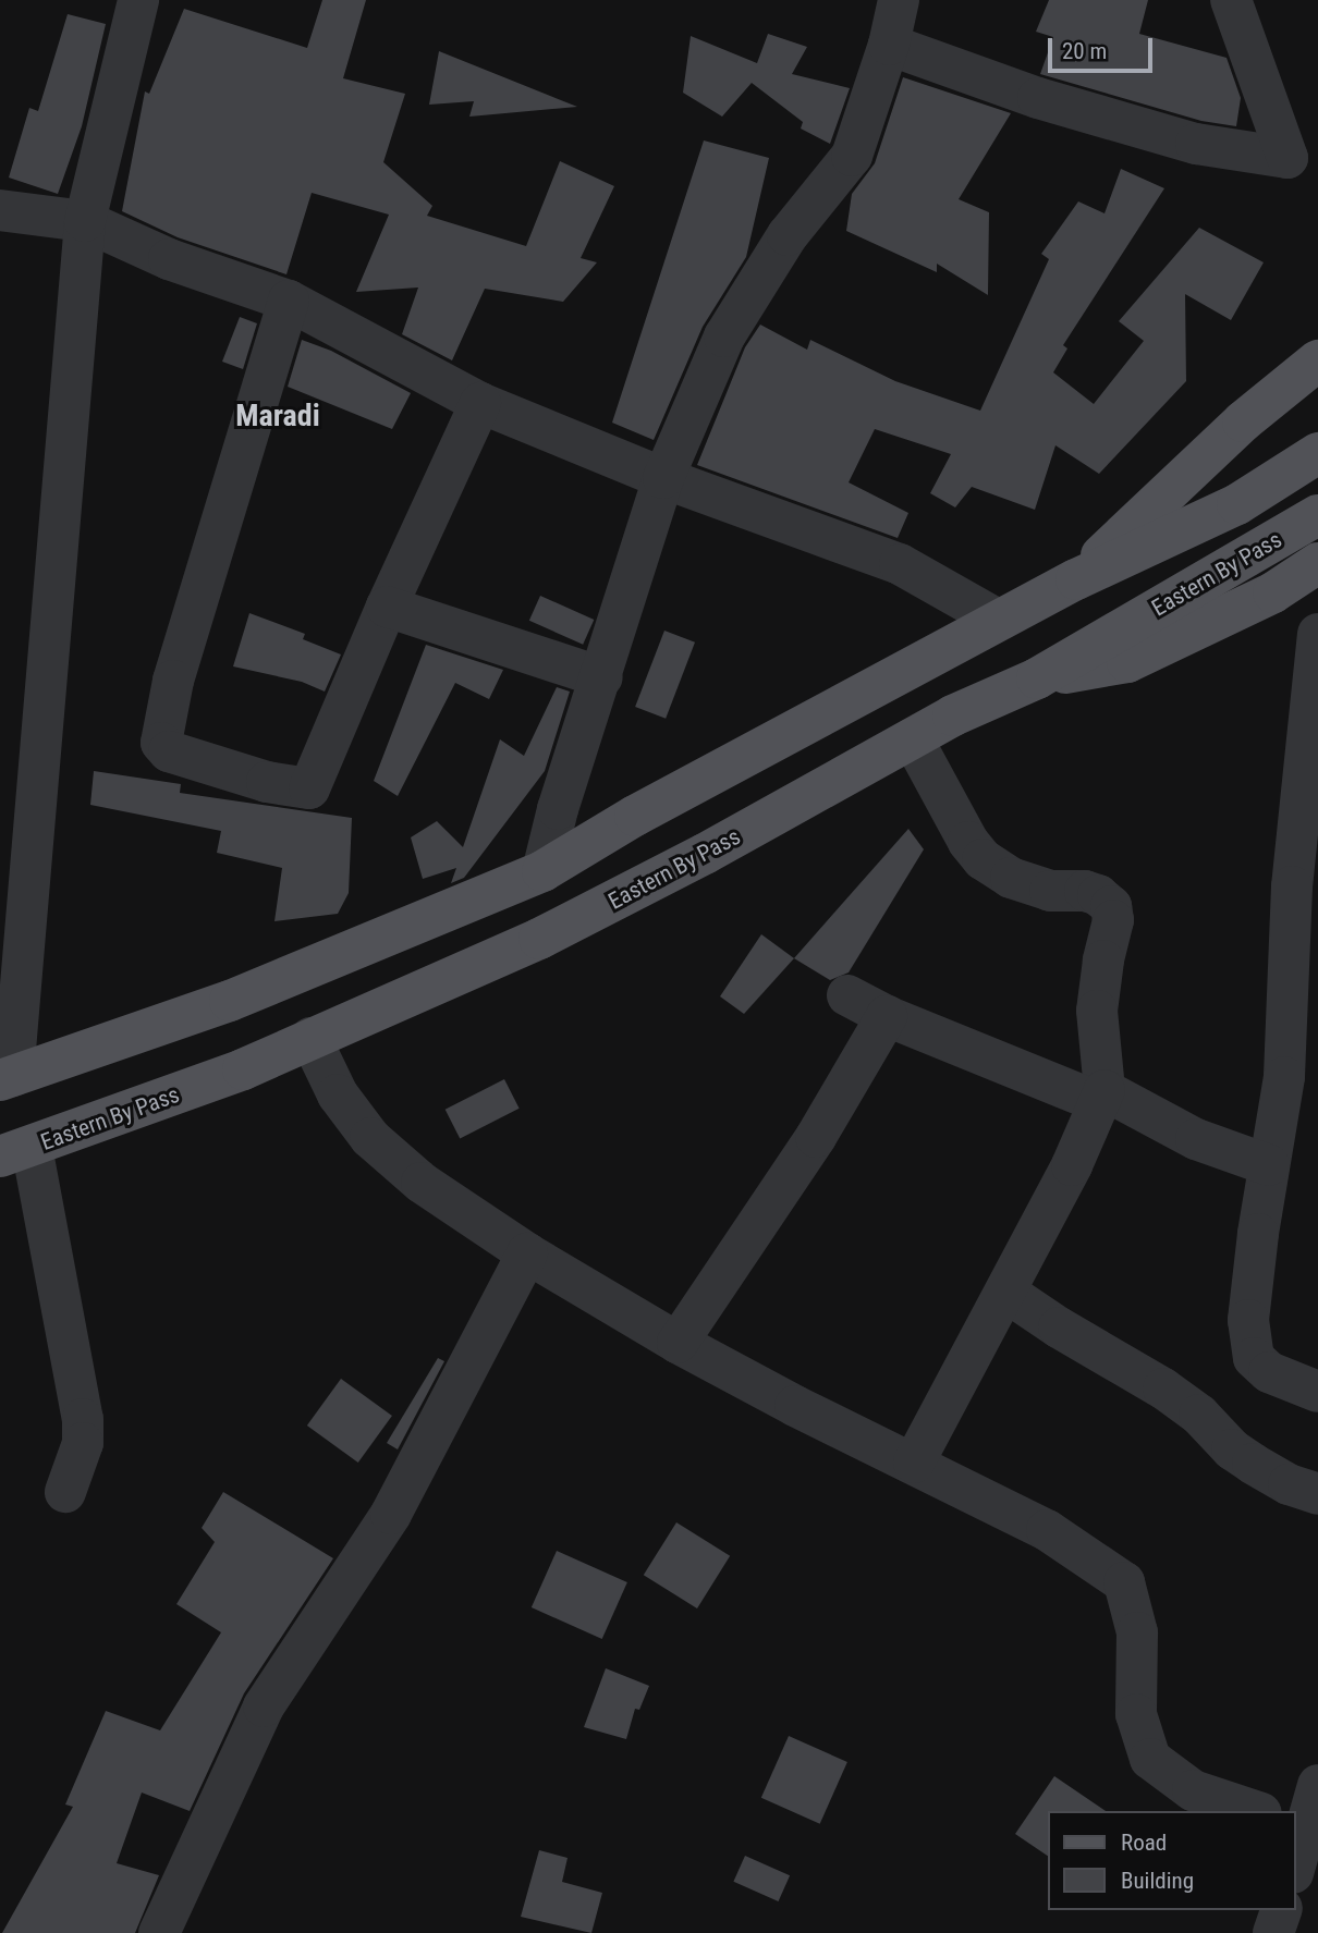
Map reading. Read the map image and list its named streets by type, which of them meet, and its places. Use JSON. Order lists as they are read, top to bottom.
{
  "streets": {
    "main road": ["Eastern By Pass"]
  },
  "districts": ["Maradi"],
  "legend": ["Road", "Building"],
  "scale_bar": "20 m"
}
